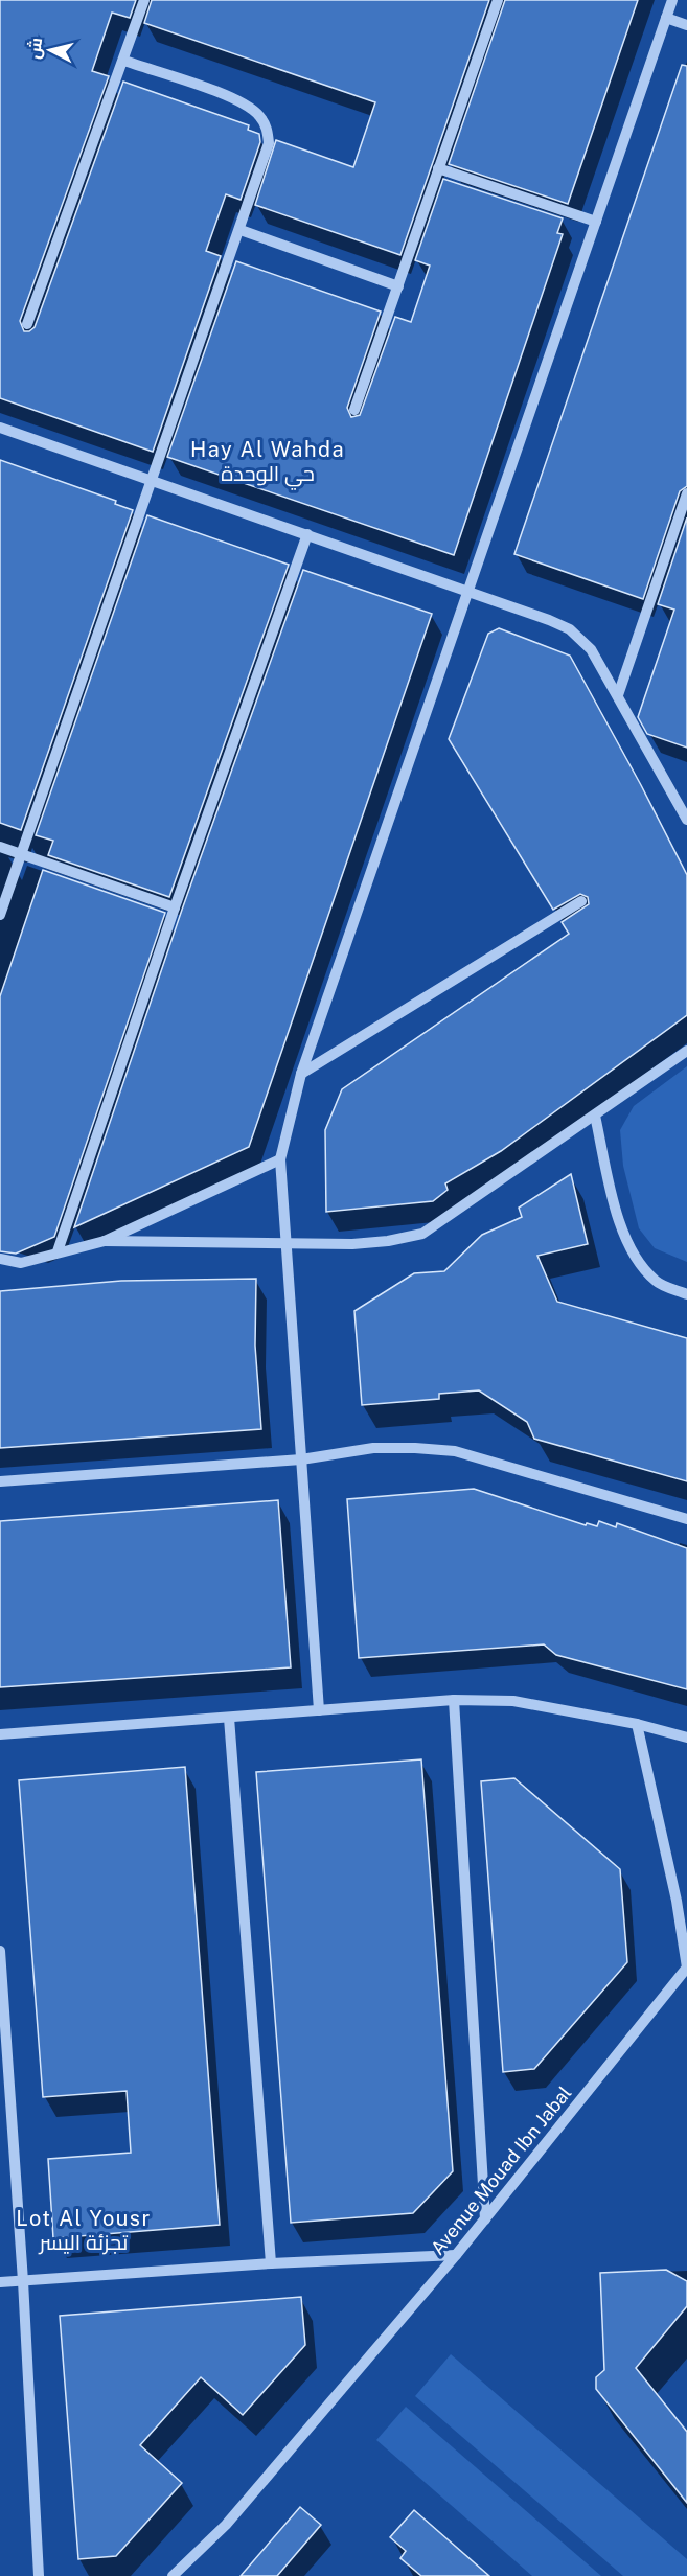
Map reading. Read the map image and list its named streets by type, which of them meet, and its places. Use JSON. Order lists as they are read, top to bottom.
{
  "streets": {
    "street": ["Avenue Mouad Ibn Jabal"]
  },
  "districts": ["Hay Al Wahda حي الوحدة", "Lot Al Yousr تجزئة اليسر"],
  "north": "left"
}
